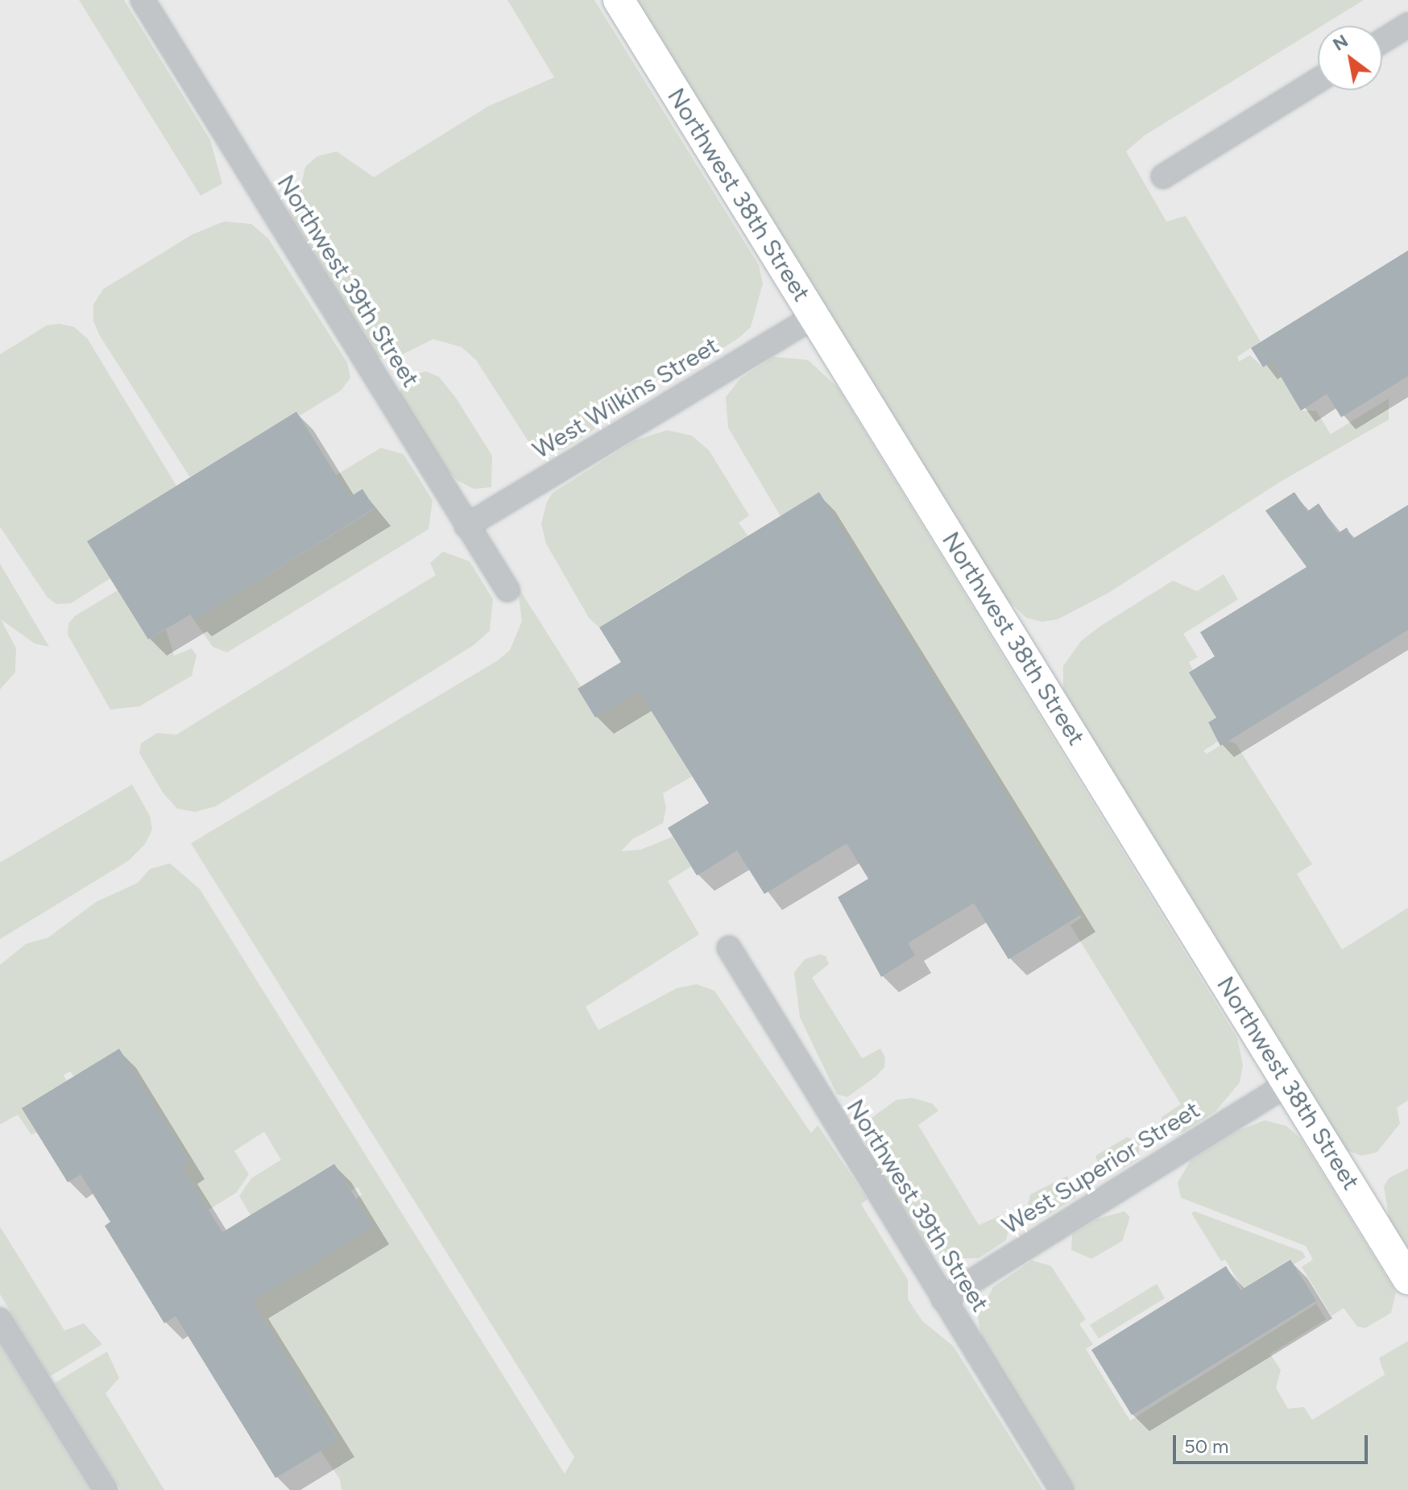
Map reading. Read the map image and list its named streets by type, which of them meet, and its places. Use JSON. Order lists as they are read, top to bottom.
{
  "streets": {
    "main road": ["Northwest 38th Street"],
    "street": ["Northwest 39th Street", "West Wilkins Street", "West Superior Street"]
  },
  "crossings": [
    ["Northwest 38th Street", "West Wilkins Street"],
    ["Northwest 38th Street", "West Superior Street"],
    ["Northwest 39th Street", "West Wilkins Street"],
    ["Northwest 39th Street", "West Superior Street"]
  ],
  "scale_bar": "50 m",
  "north": "top left"
}
